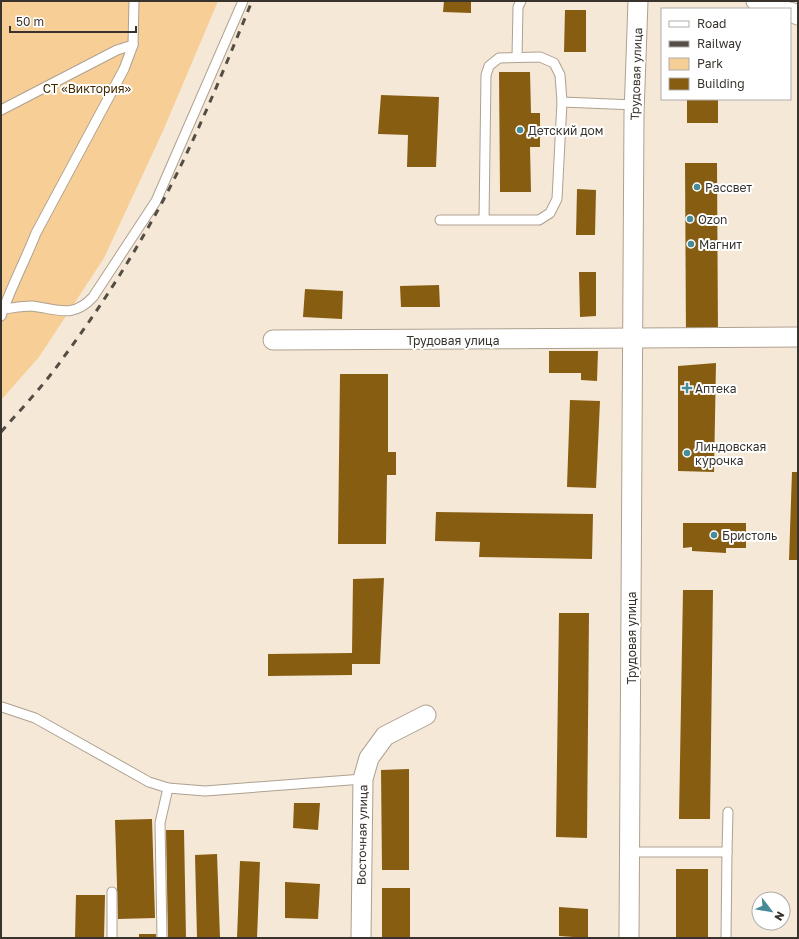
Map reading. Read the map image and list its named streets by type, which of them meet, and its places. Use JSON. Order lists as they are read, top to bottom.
{
  "streets": {
    "street": ["Трудовая улица", "Восточная улица"]
  },
  "parks": ["СТ «Виктория»"],
  "places": {
    "other": [
      "Детский дом",
      "Рассвет",
      "Ozon",
      "Магнит",
      "Линдовская курочка",
      "Бристоль"
    ],
    "health": ["Аптека"]
  },
  "legend": [
    "Road",
    "Railway",
    "Park",
    "Building"
  ],
  "scale_bar": "50 m",
  "north": "bottom right"
}
